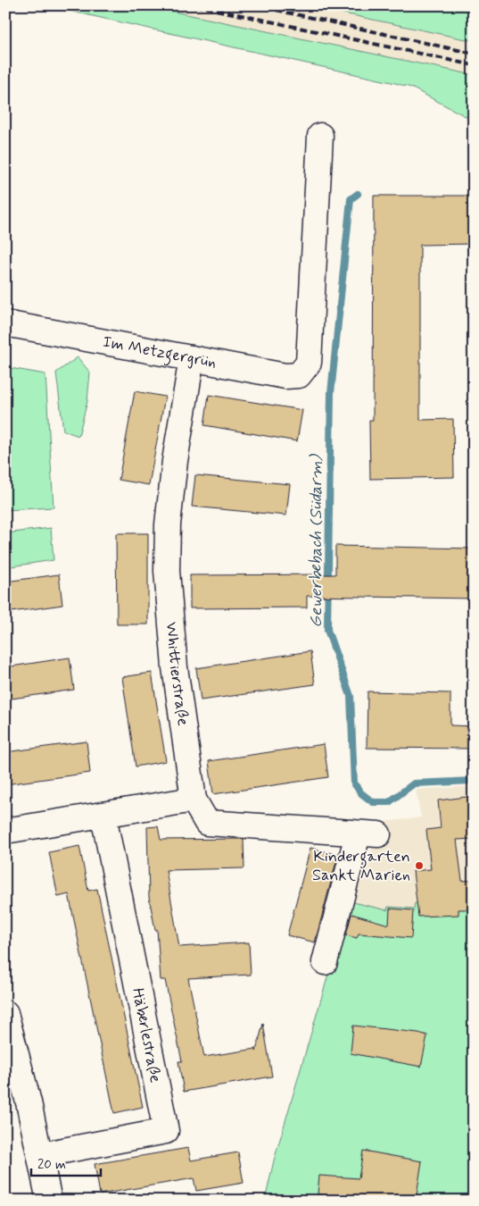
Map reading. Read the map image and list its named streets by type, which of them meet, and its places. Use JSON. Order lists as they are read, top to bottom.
{
  "streets": {
    "street": ["Im Metzgergrün", "Whittierstraße", "Häberlestraße"]
  },
  "crossings": [
    ["Im Metzgergrün", "Whittierstraße"]
  ],
  "water": ["Gewerbebach (Südarm)"],
  "places": ["Kindergarten Sankt Marien"],
  "scale_bar": "20 m"
}
